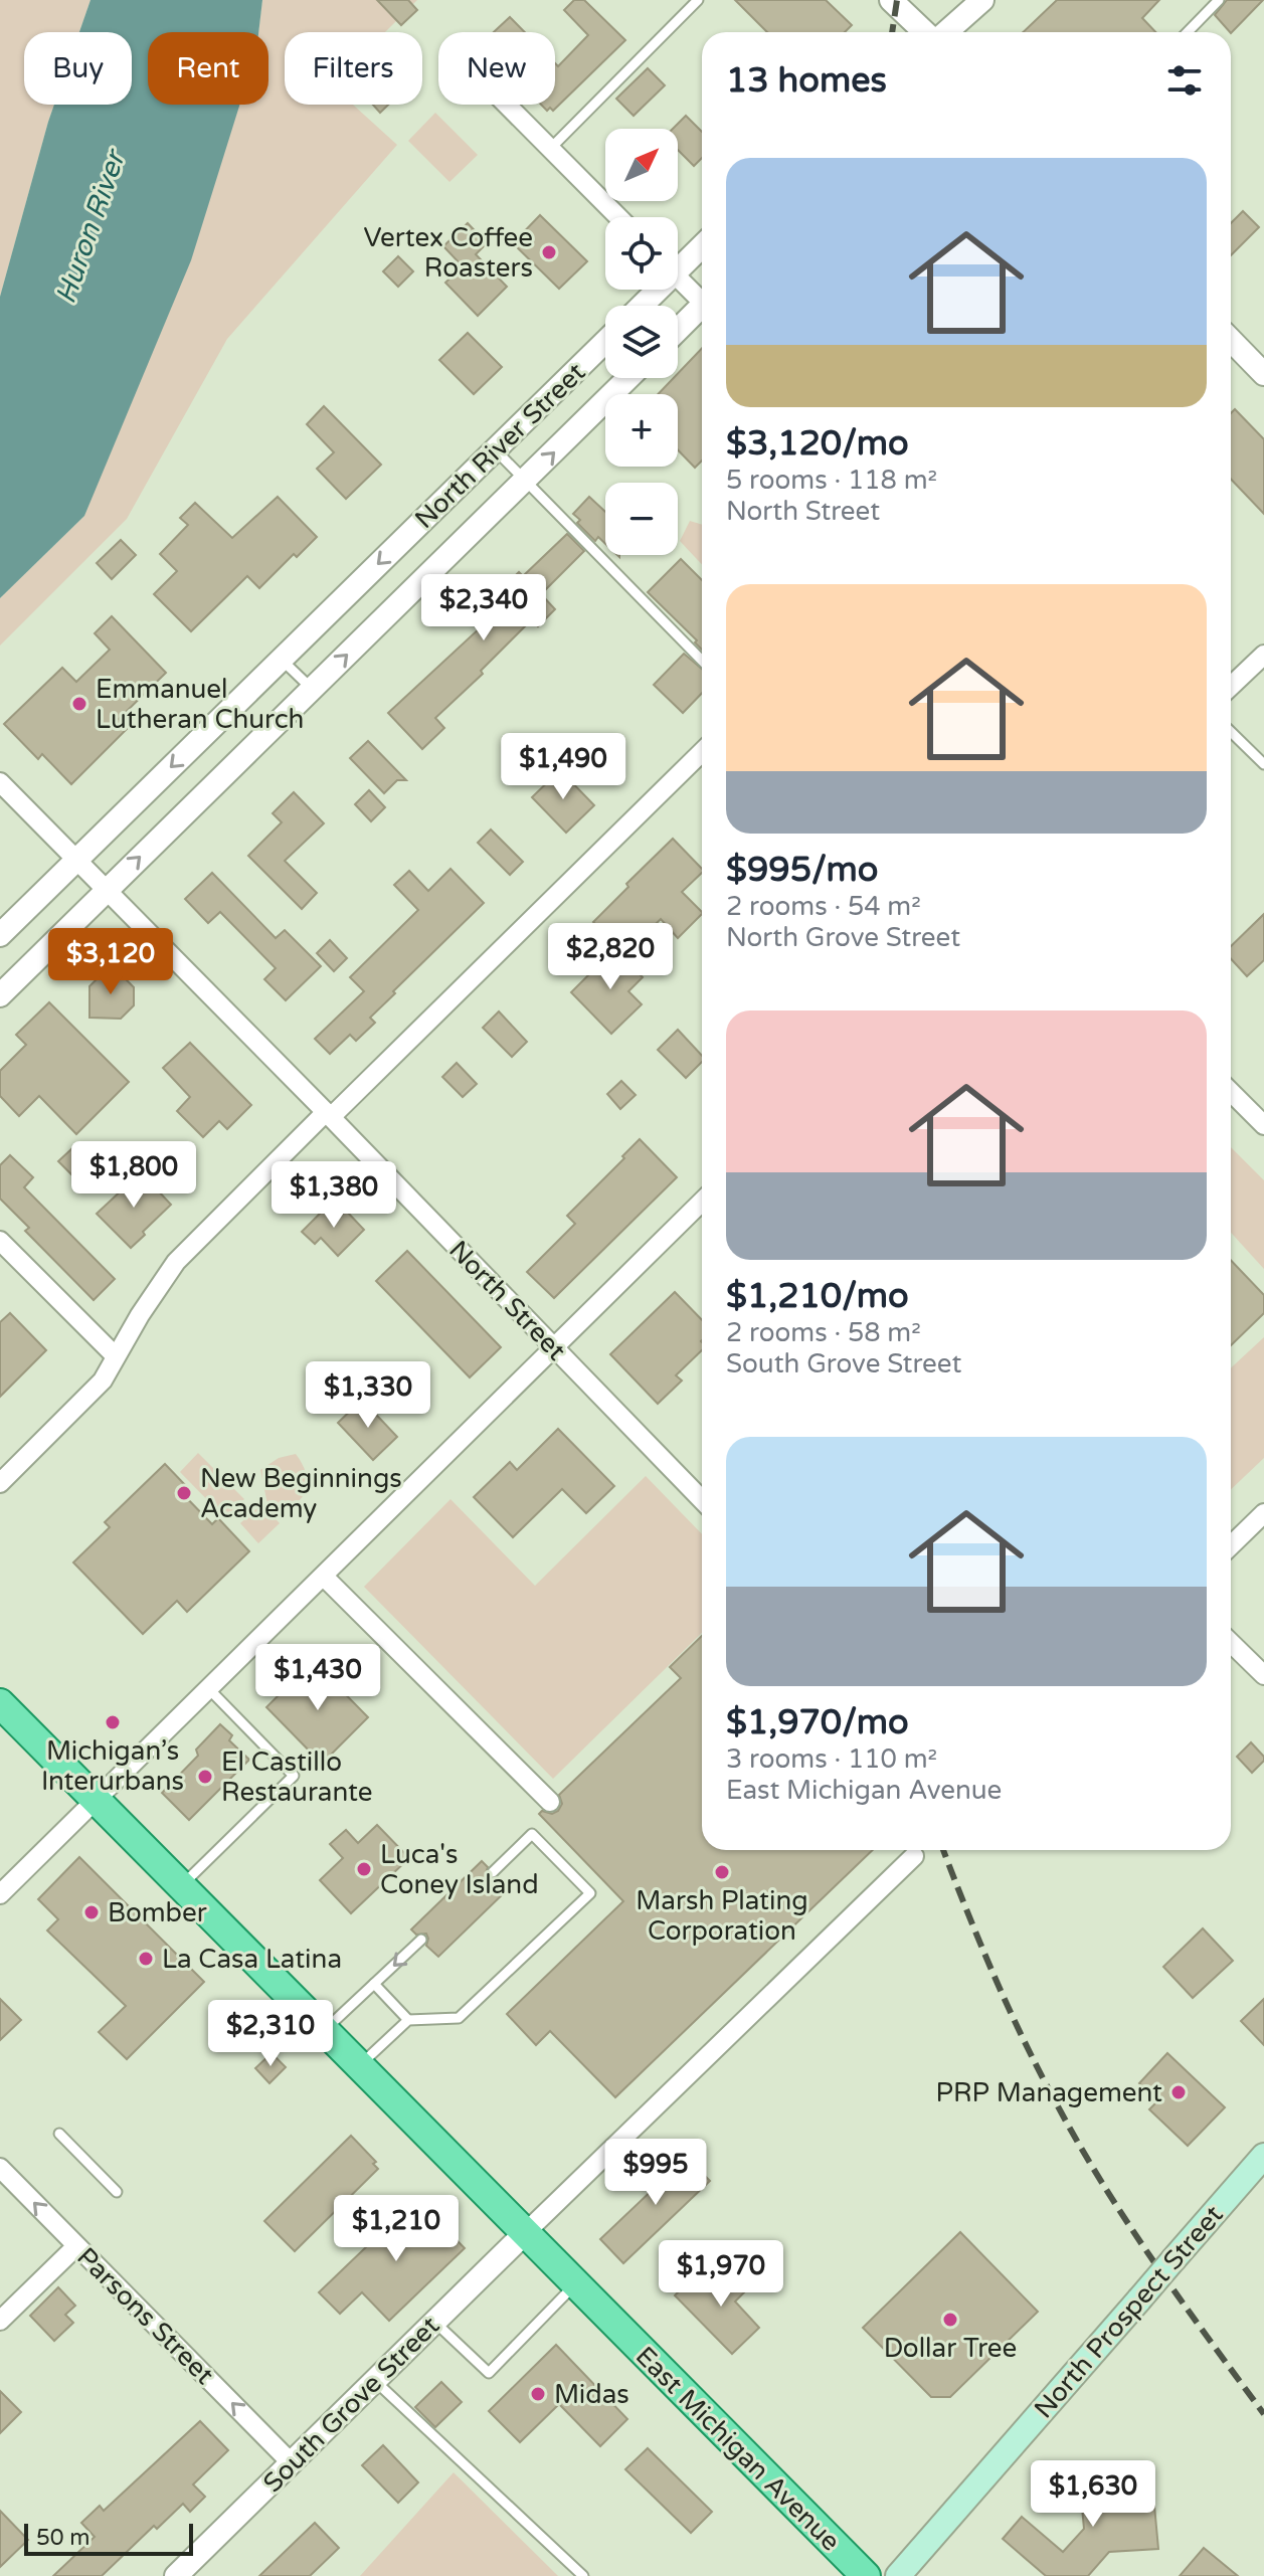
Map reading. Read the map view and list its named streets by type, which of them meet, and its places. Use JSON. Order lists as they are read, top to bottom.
{
  "streets": {
    "main road": ["North Prospect Street", "East Michigan Avenue"],
    "street": [
      "North River Street",
      "North Street",
      "Parsons Street",
      "South Grove Street"
    ]
  },
  "crossings": [
    ["North River Street", "North Street"],
    ["Parsons Street", "South Grove Street"],
    ["South Grove Street", "East Michigan Avenue"]
  ],
  "one_way": ["Parsons Street"],
  "water": ["Huron River"],
  "places": [
    "Vertex Coffee Roasters",
    "Emmanuel Lutheran Church",
    "New Beginnings Academy",
    "Michigan’s Interurbans",
    "El Castillo Restaurante",
    "Luca's Coney Island",
    "Marsh Plating Corporation",
    "Bomber",
    "La Casa Latina",
    "PRP Management",
    "Dollar Tree",
    "Midas"
  ],
  "scale_bar": "50 m",
  "north": "top right",
  "page": {
    "chip": [
      "Buy",
      "Rent",
      "Filters",
      "New"
    ],
    "heading": "13 homes",
    "map_buttons": ["+", "−"],
    "list": [
      {
        "name": "$3,120/mo",
        "note": "5 rooms · 118 m² · North Street"
      },
      {
        "name": "$995/mo",
        "note": "2 rooms · 54 m² · North Grove Street"
      },
      {
        "name": "$1,210/mo",
        "note": "2 rooms · 58 m² · South Grove Street"
      },
      {
        "name": "$1,970/mo",
        "note": "3 rooms · 110 m² · East Michigan Avenue"
      }
    ],
    "price": [
      "$2,340",
      "$1,490",
      "$2,820",
      "$3,120",
      "$1,800",
      "$1,380",
      "$1,330",
      "$1,430",
      "$2,310",
      "$995",
      "$1,210",
      "$1,970",
      "$1,630"
    ],
    "scale": "50 m"
  }
}
